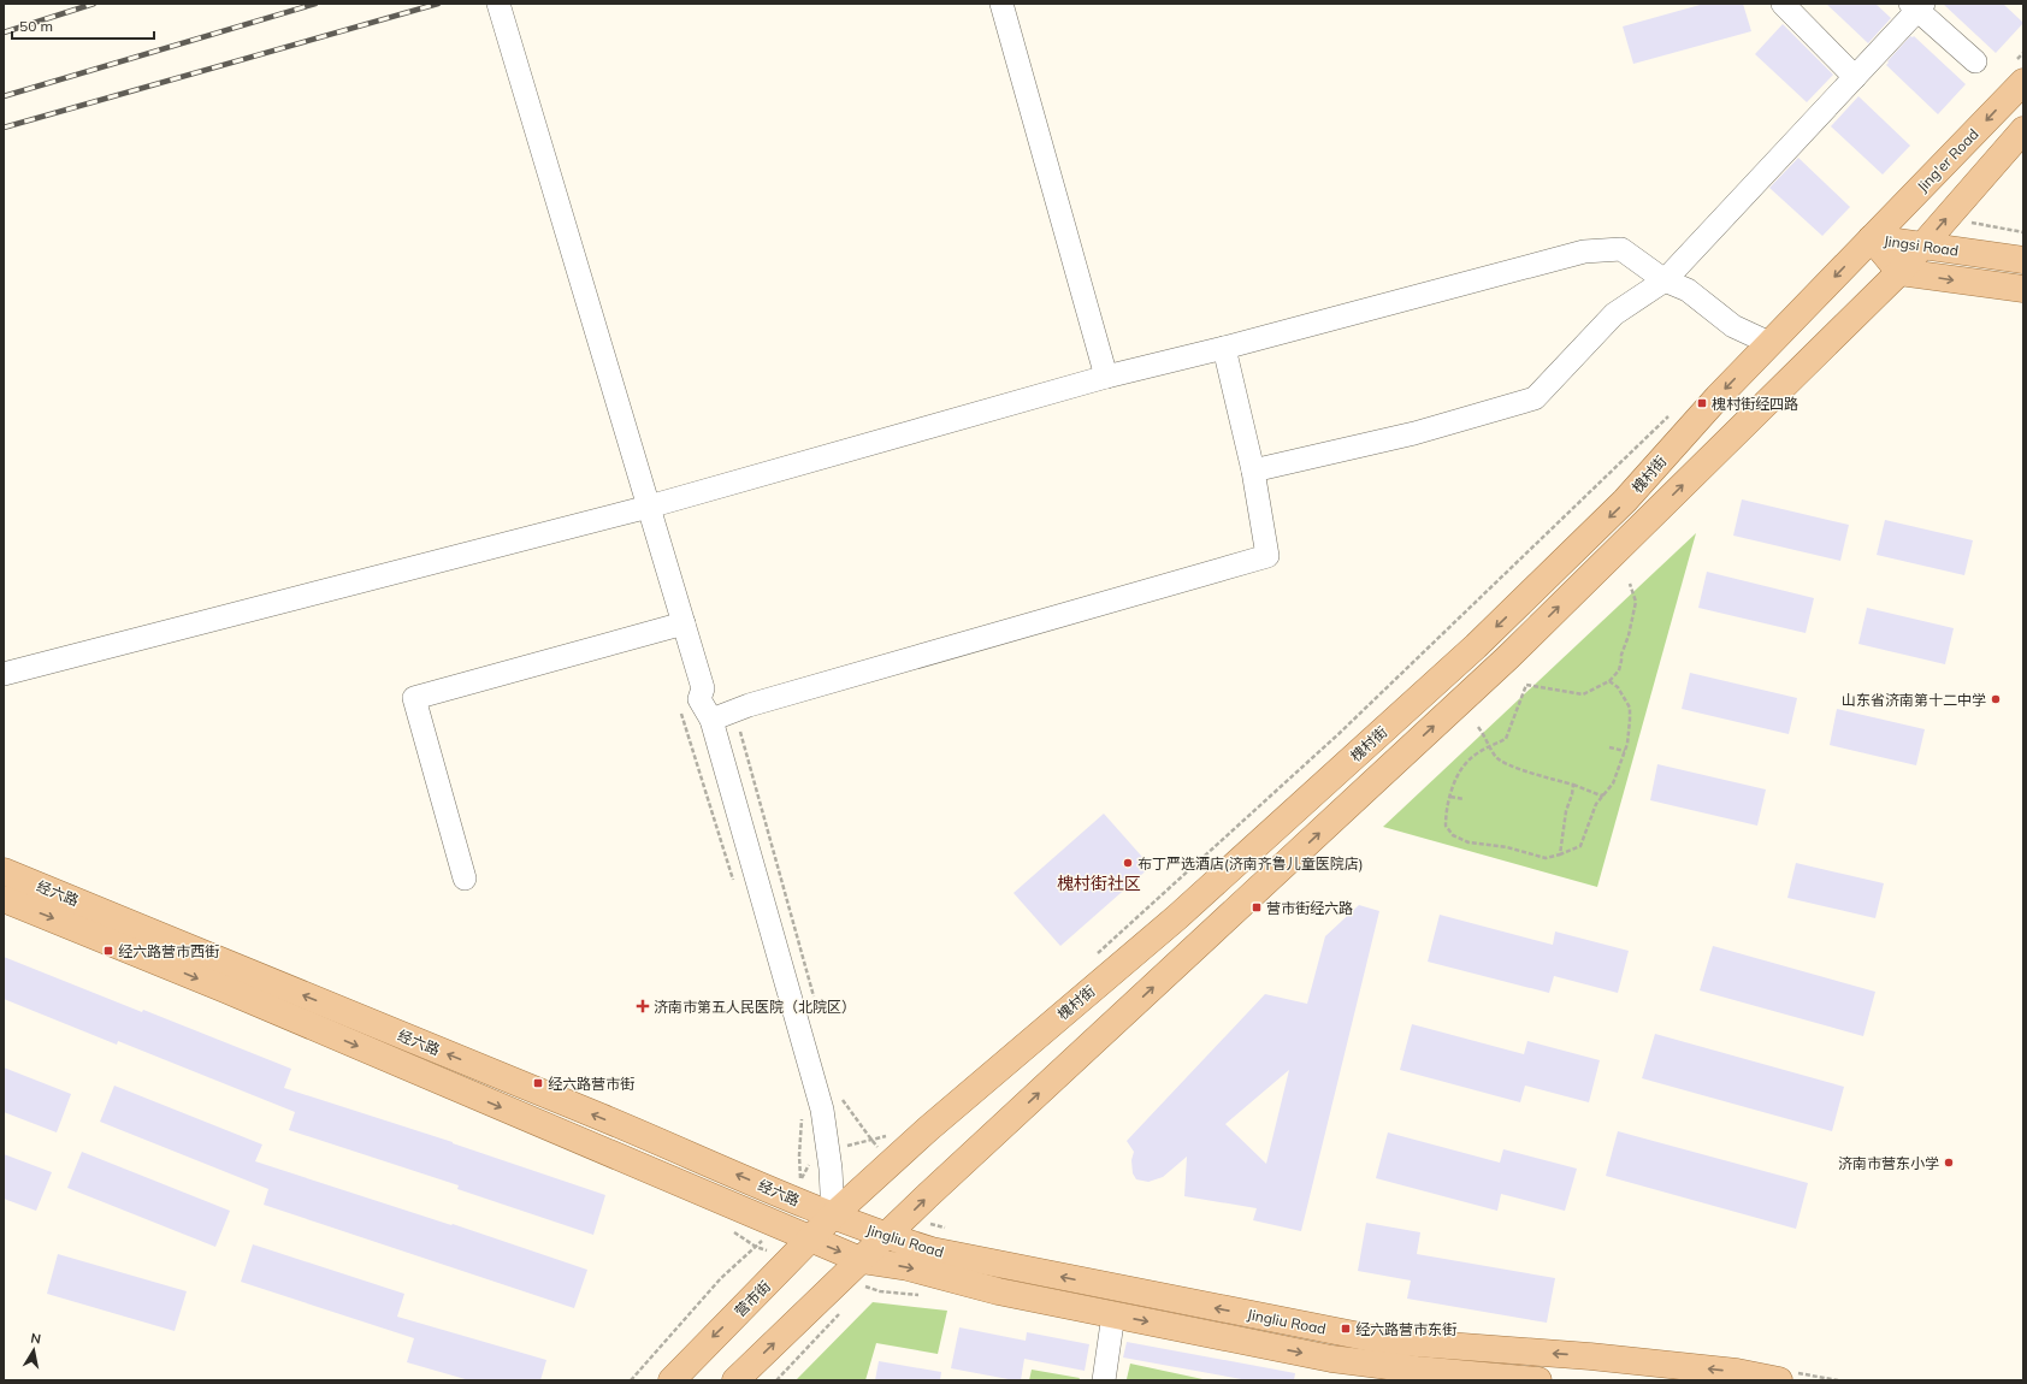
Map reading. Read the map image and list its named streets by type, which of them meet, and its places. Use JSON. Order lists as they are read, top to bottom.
{
  "streets": {
    "main road": [
      "Jing'er Road",
      "Jingsi Road",
      "槐村街",
      "经六路",
      "Jingliu Road",
      "营市街"
    ]
  },
  "crossings": [
    ["Jing'er Road", "Jingsi Road"],
    ["Jing'er Road", "槐村街"],
    ["Jingsi Road", "槐村街"],
    ["槐村街", "经六路"],
    ["槐村街", "Jingliu Road"],
    ["槐村街", "营市街"],
    ["经六路", "Jingliu Road"],
    ["经六路", "营市街"],
    ["Jingliu Road", "营市街"]
  ],
  "districts": ["槐村街社区"],
  "places": {
    "transit": [
      "槐村街经四路",
      "营市街经六路",
      "经六路营市西街",
      "经六路营市街",
      "经六路营市东街"
    ],
    "other": ["山东省济南第十二中学", "布丁严选酒店(济南齐鲁儿童医院店)", "济南市营东小学"],
    "health": ["济南市第五人民医院（北院区）"]
  },
  "scale_bar": "50 m",
  "north": "top"
}
